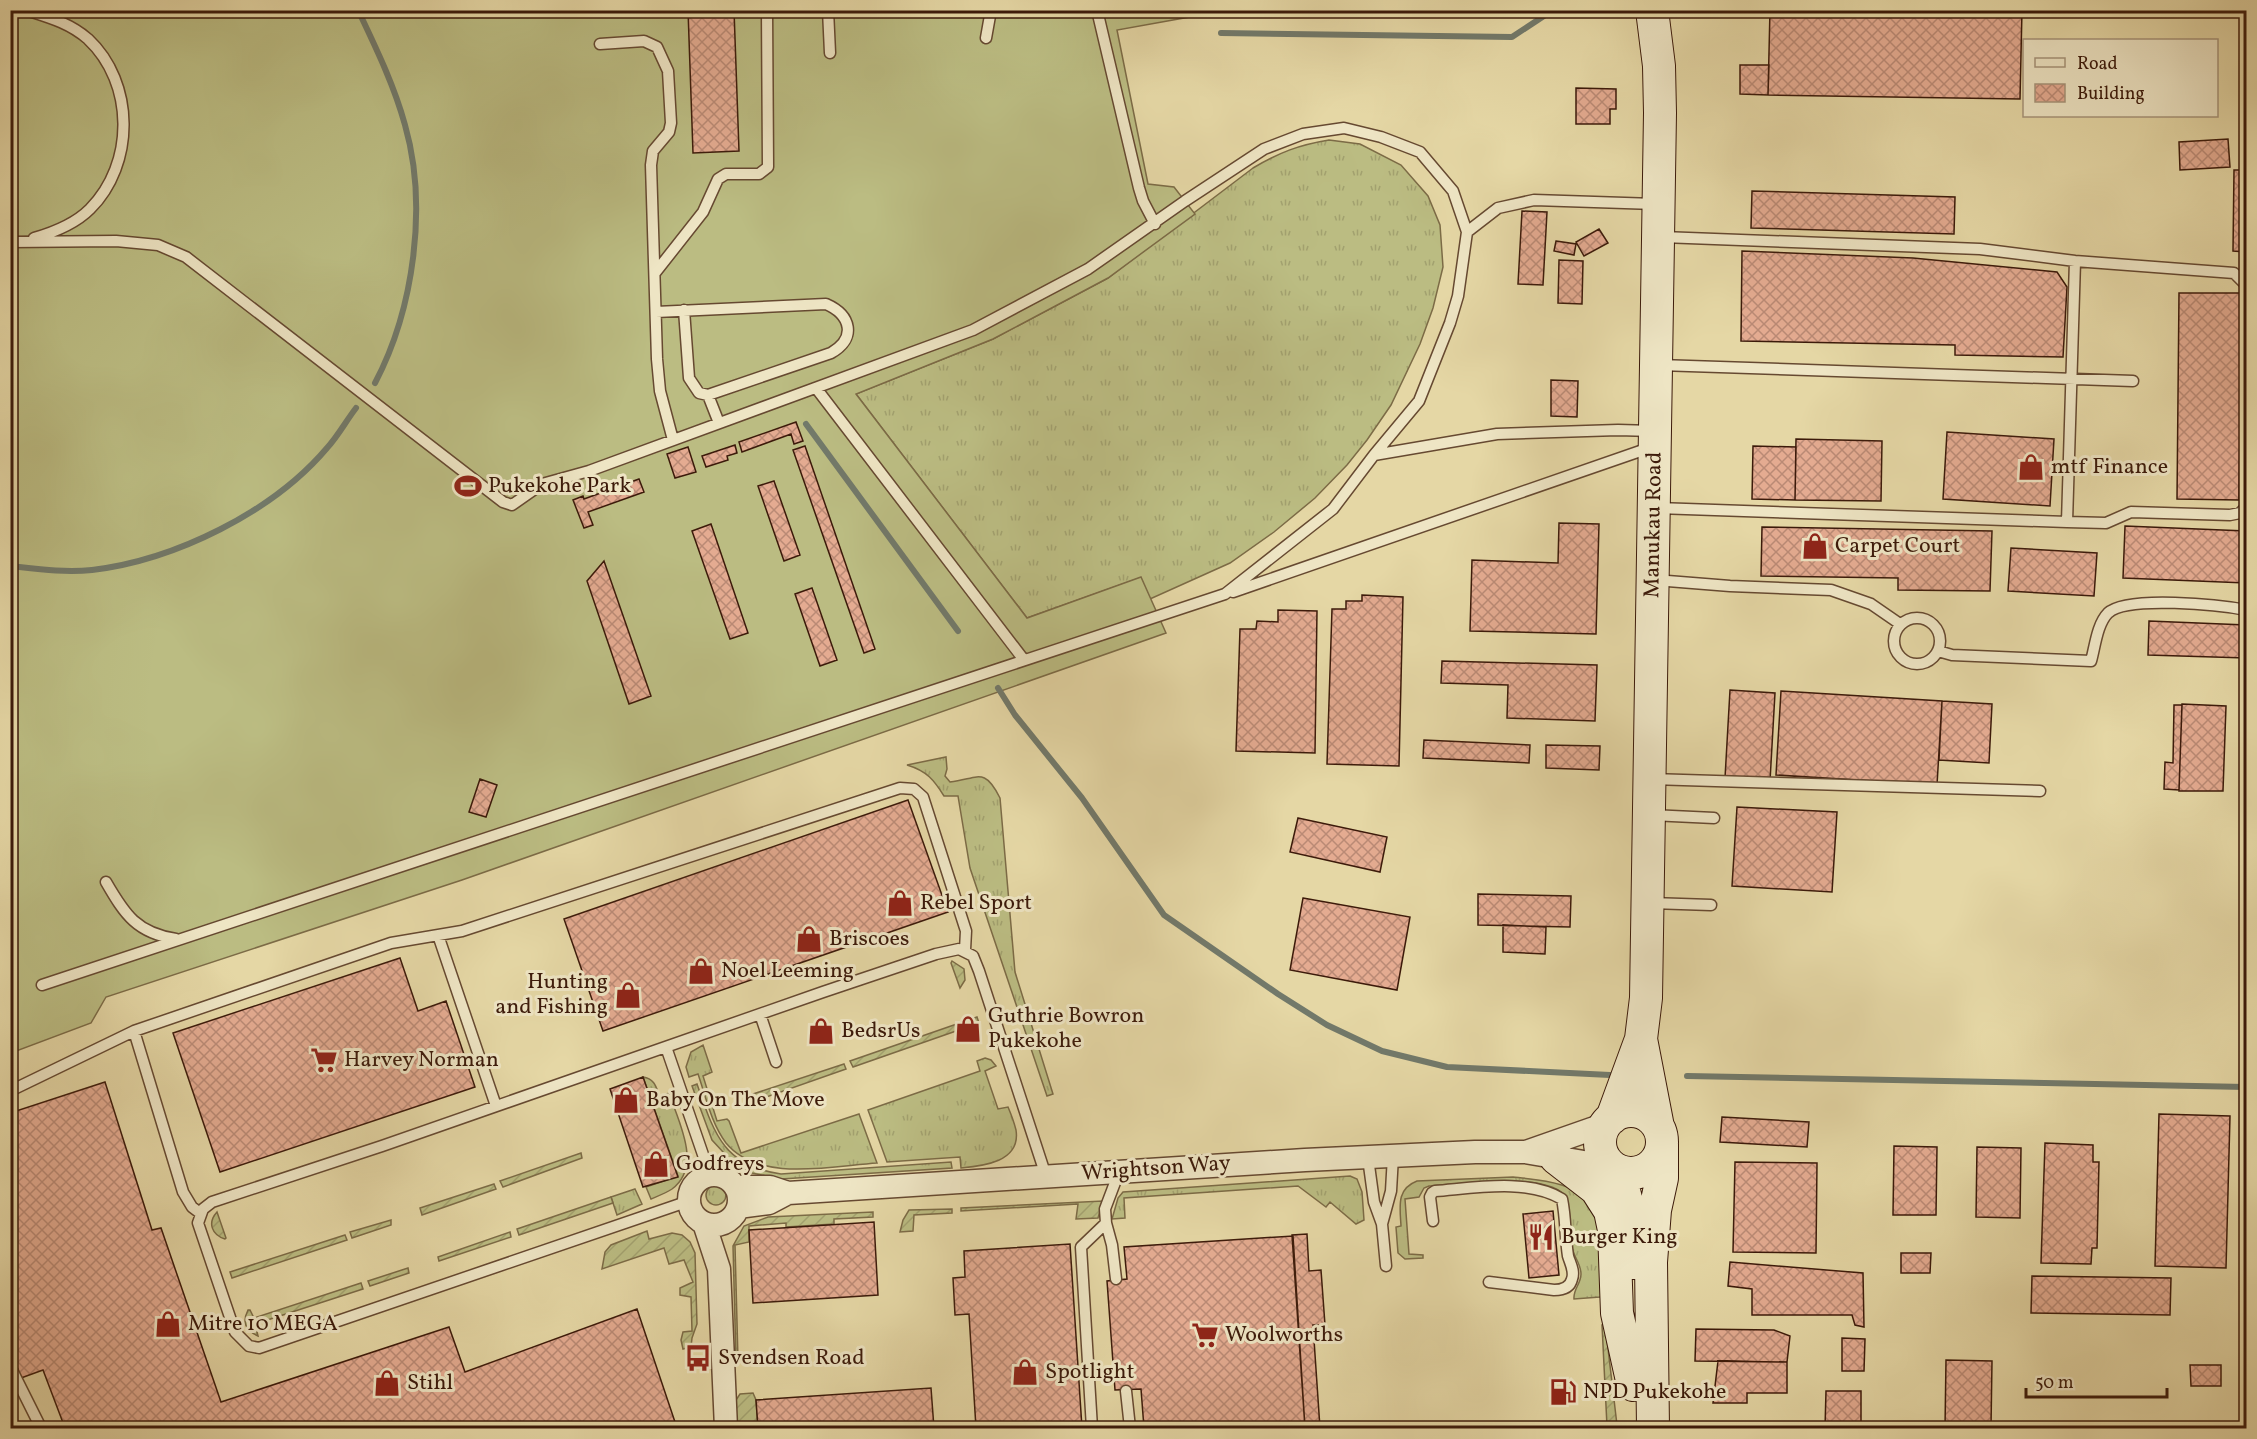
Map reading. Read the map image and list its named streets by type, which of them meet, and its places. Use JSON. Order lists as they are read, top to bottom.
{
  "streets": {
    "main road": ["Manukau Road"],
    "street": ["Wrightson Way"]
  },
  "crossings": [
    ["Manukau Road", "Wrightson Way"]
  ],
  "places": {
    "shop": [
      "mtf Finance",
      "Carpet Court",
      "Rebel Sport",
      "Briscoes",
      "Noel Leeming",
      "Hunting and Fishing",
      "Guthrie Bowron Pukekohe",
      "BedsrUs",
      "Baby On The Move",
      "Godfreys",
      "Mitre 10 MEGA",
      "Spotlight",
      "Stihl"
    ],
    "sports": ["Pukekohe Park"],
    "supermarket": ["Harvey Norman", "Woolworths"],
    "restaurant": ["Burger King"],
    "bus stop": ["Svendsen Road"],
    "fuel station": ["NPD Pukekohe"]
  },
  "legend": ["Road", "Building"],
  "scale_bar": "50 m"
}
